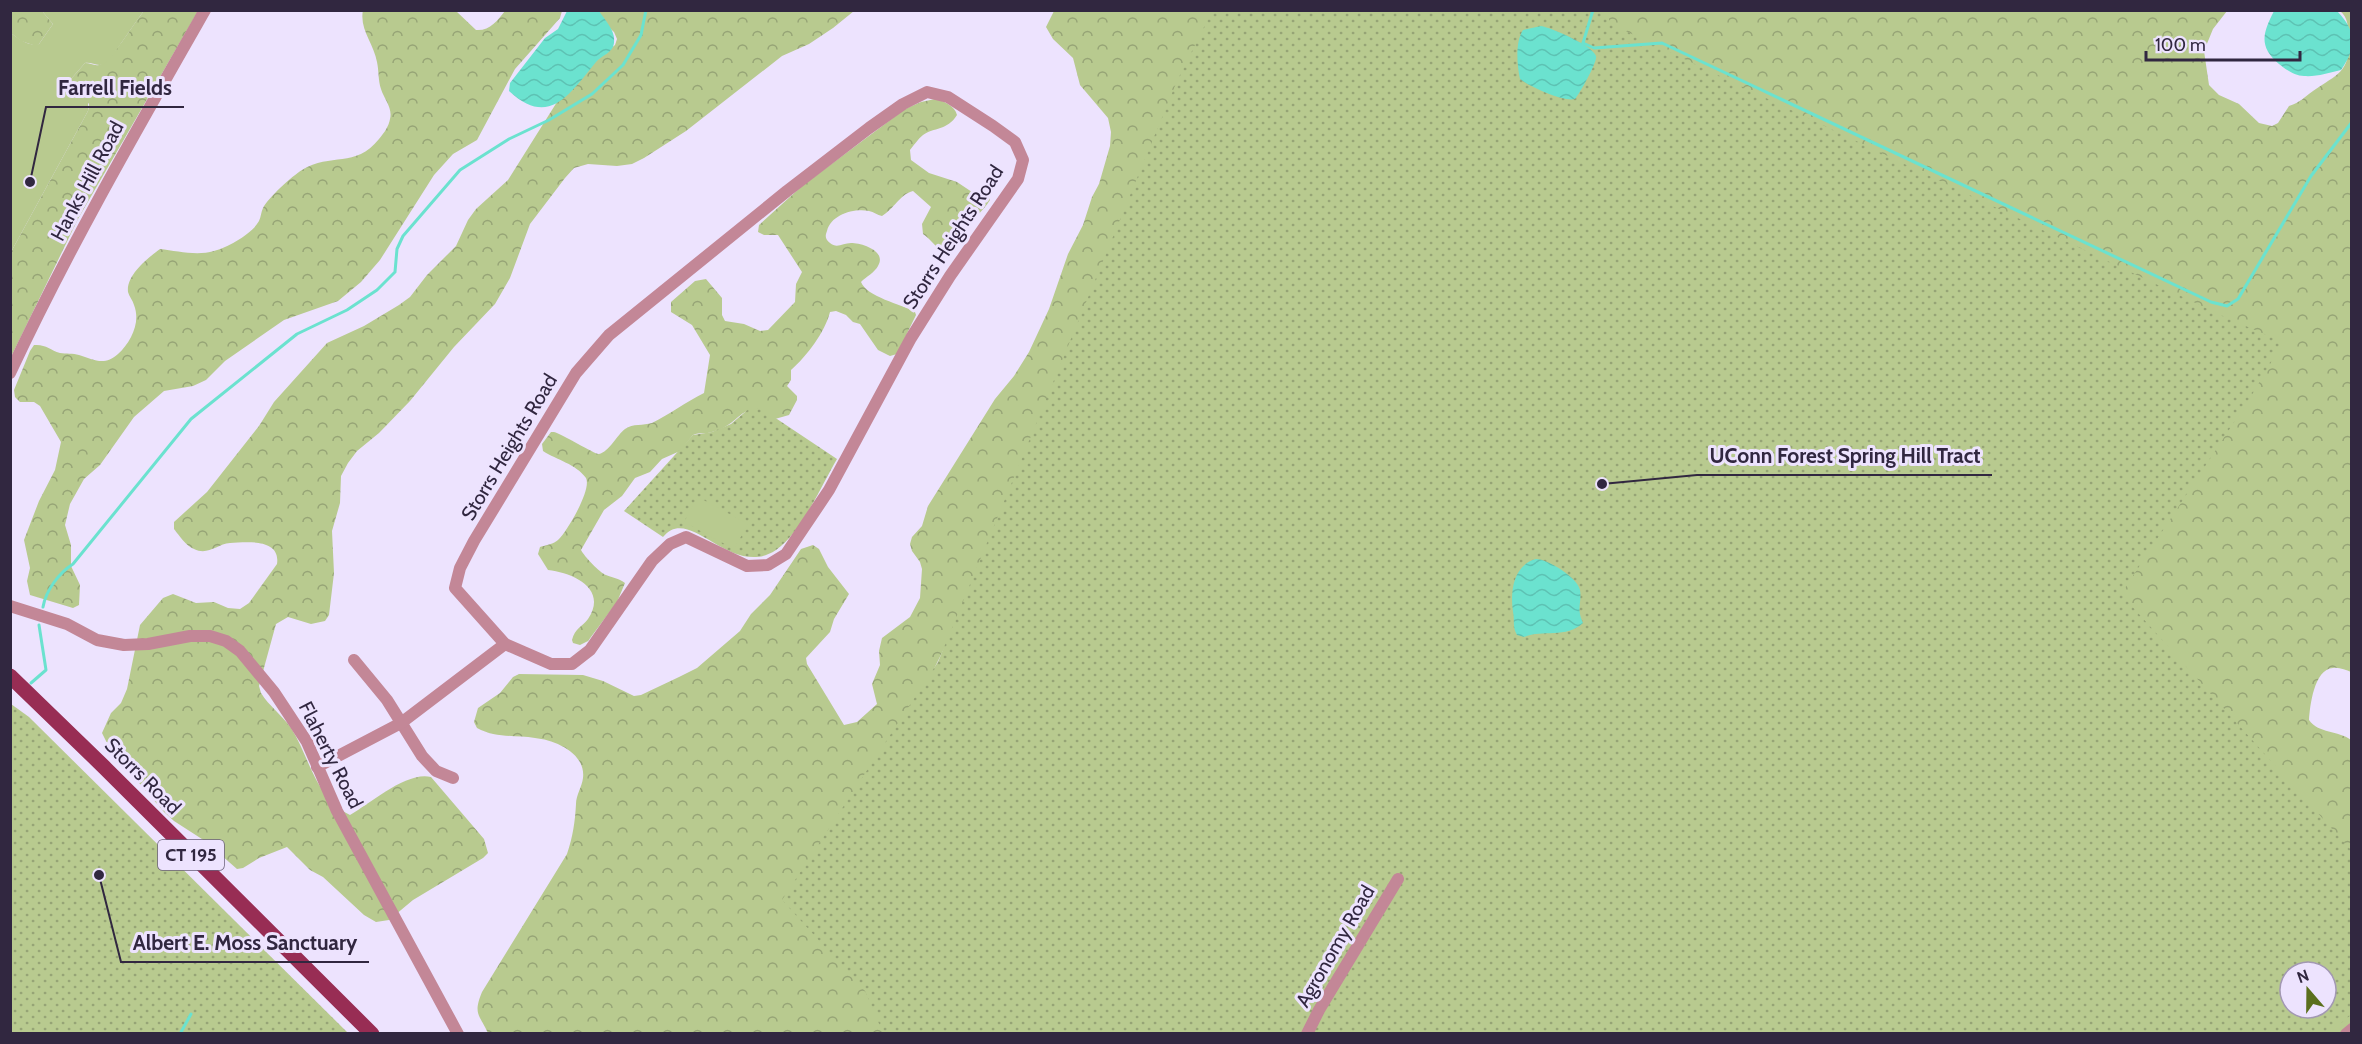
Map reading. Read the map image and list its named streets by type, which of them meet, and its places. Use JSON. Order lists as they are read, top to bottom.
{
  "streets": {
    "main road": ["Storrs Road", "CT 195"],
    "street": [
      "Hanks Hill Road",
      "Storrs Heights Road",
      "Flaherty Road",
      "Agronomy Road"
    ]
  },
  "places": ["Farrell Fields", "UConn Forest Spring Hill Tract", "Albert E. Moss Sanctuary"],
  "scale_bar": "100 m",
  "north": "top"
}
